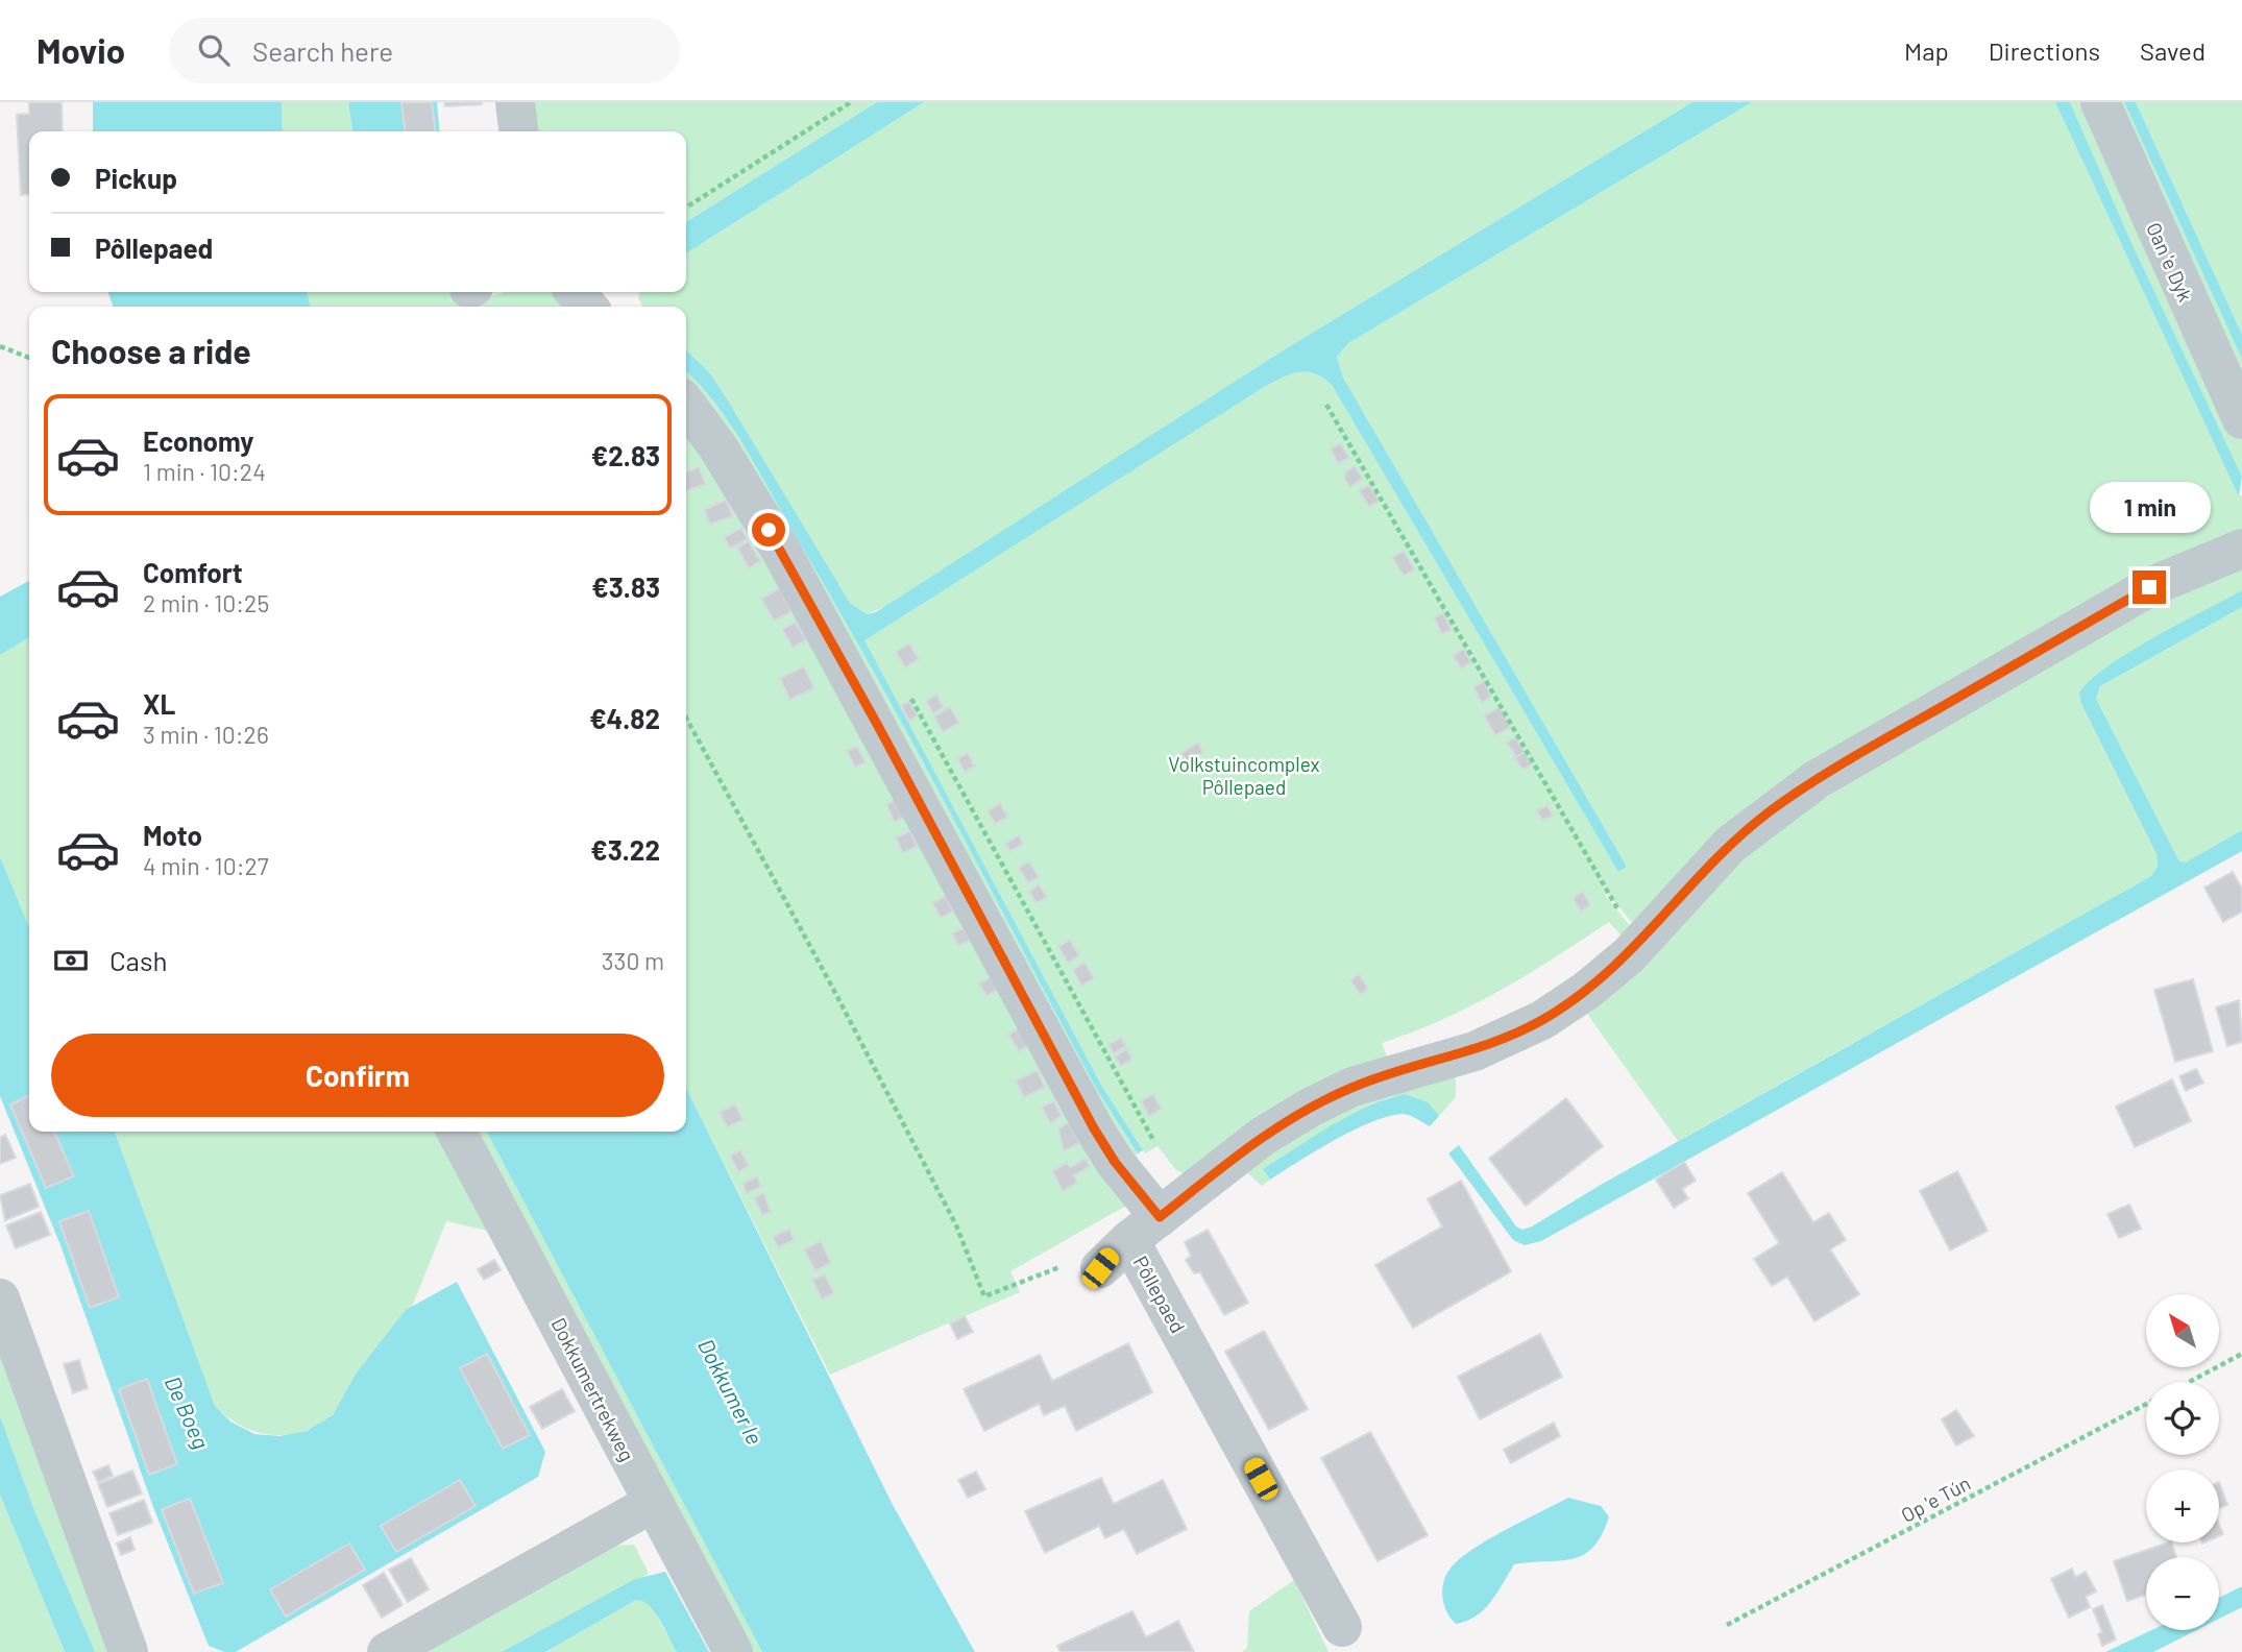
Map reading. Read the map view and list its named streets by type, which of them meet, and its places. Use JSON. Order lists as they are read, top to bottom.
{
  "streets": {
    "street": ["Oan 'e Dyk", "Pôllepaed", "Dokkumertrekweg"],
    "path": ["Op 'e Tún"]
  },
  "water": ["Dokkumer Ie", "De Boeg"],
  "parks": ["Volkstuincomplex Pôllepaed"],
  "north": "top left",
  "page": {
    "header": "Movio",
    "search": "Search here",
    "nav": ["Map", "Directions", "Saved"],
    "banner": ["Pickup", "Pôllepaed"],
    "heading": "Choose a ride",
    "list": [
      {
        "name": "Economy",
        "note": "1 min · 10:24",
        "value": "€2.83"
      },
      {
        "name": "Comfort",
        "note": "2 min · 10:25",
        "value": "€3.83"
      },
      {
        "name": "XL",
        "note": "3 min · 10:26",
        "value": "€4.82"
      },
      {
        "name": "Moto",
        "note": "4 min · 10:27",
        "value": "€3.22"
      }
    ],
    "bubble": "1 min",
    "pay": ["Cash", "330 m"],
    "buttons": "Confirm",
    "map_buttons": ["+", "−"]
  }
}
